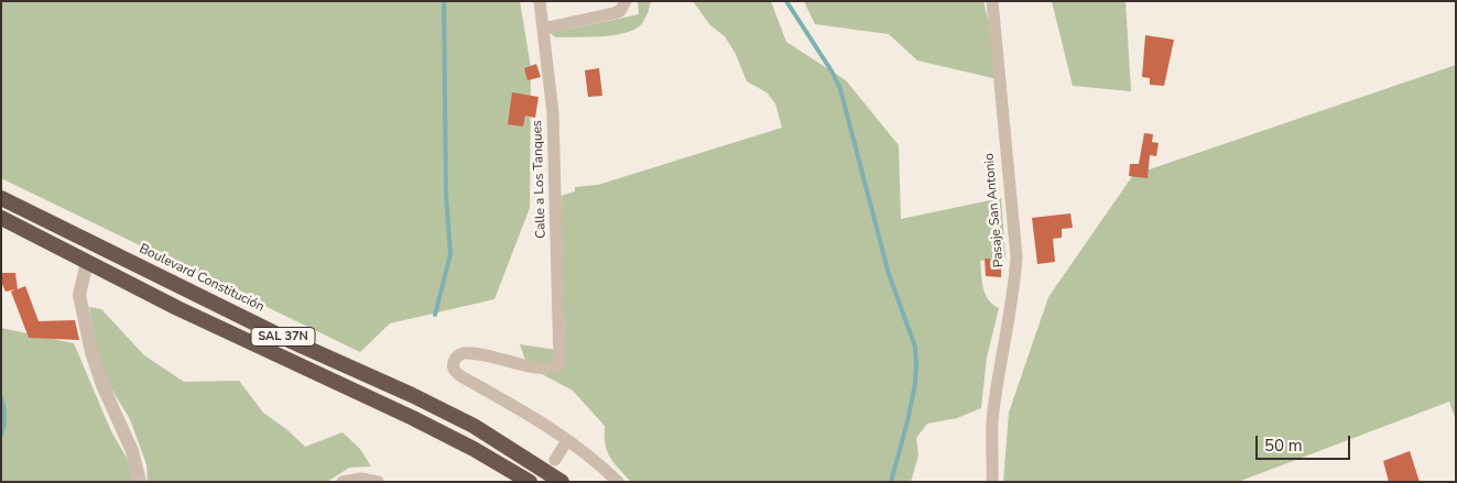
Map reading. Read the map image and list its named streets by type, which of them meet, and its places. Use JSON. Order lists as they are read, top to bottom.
{
  "streets": {
    "highway": ["Boulevard Constitución", "SAL 37N"],
    "street": ["Calle a Los Tanques", "Pasaje San Antonio"]
  },
  "scale_bar": "50 m"
}
